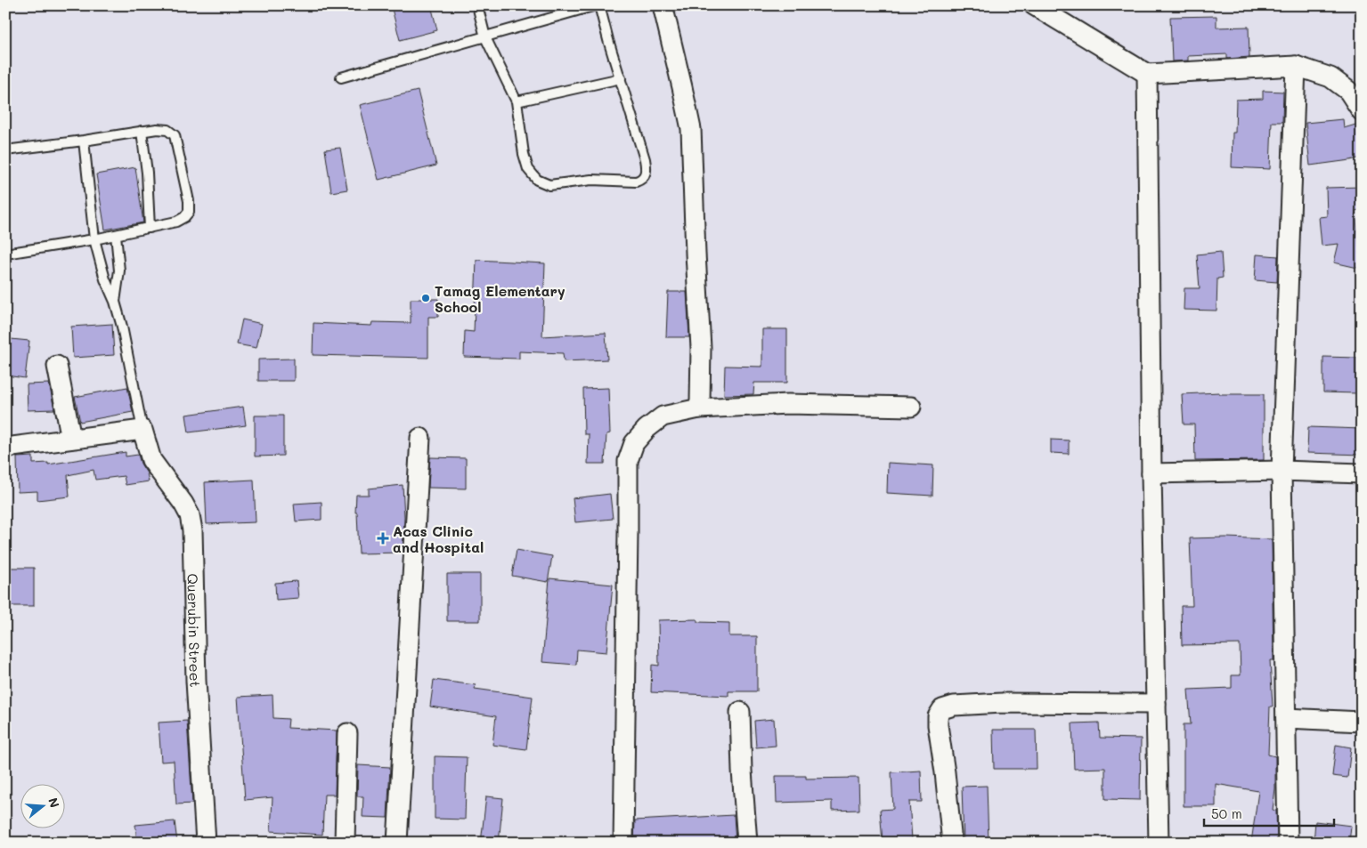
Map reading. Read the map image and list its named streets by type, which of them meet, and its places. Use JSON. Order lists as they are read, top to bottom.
{
  "streets": {
    "street": ["Querubin Street"]
  },
  "places": {
    "other": ["Tamag Elementary School"],
    "health": ["Acas Clinic and Hospital"]
  },
  "scale_bar": "50 m",
  "north": "right"
}
